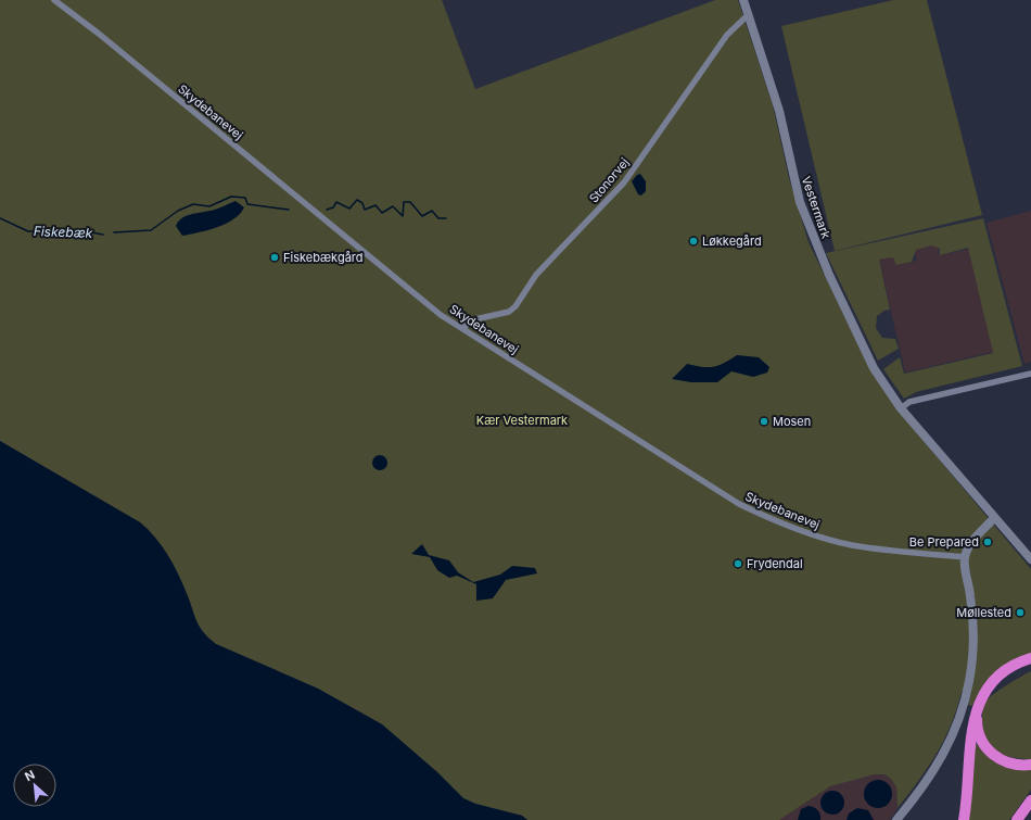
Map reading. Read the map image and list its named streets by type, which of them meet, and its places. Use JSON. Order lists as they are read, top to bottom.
{
  "streets": {
    "street": ["Skydebanevej", "Stonorvej", "Vestermark"]
  },
  "crossings": [
    ["Skydebanevej", "Stonorvej"],
    ["Stonorvej", "Vestermark"]
  ],
  "water": ["Fiskebæk"],
  "parks": ["Kær Vestermark"],
  "places": [
    "Løkkegård",
    "Fiskebækgård",
    "Mosen",
    "Be Prepared",
    "Frydendal",
    "Møllested"
  ],
  "north": "top left"
}
